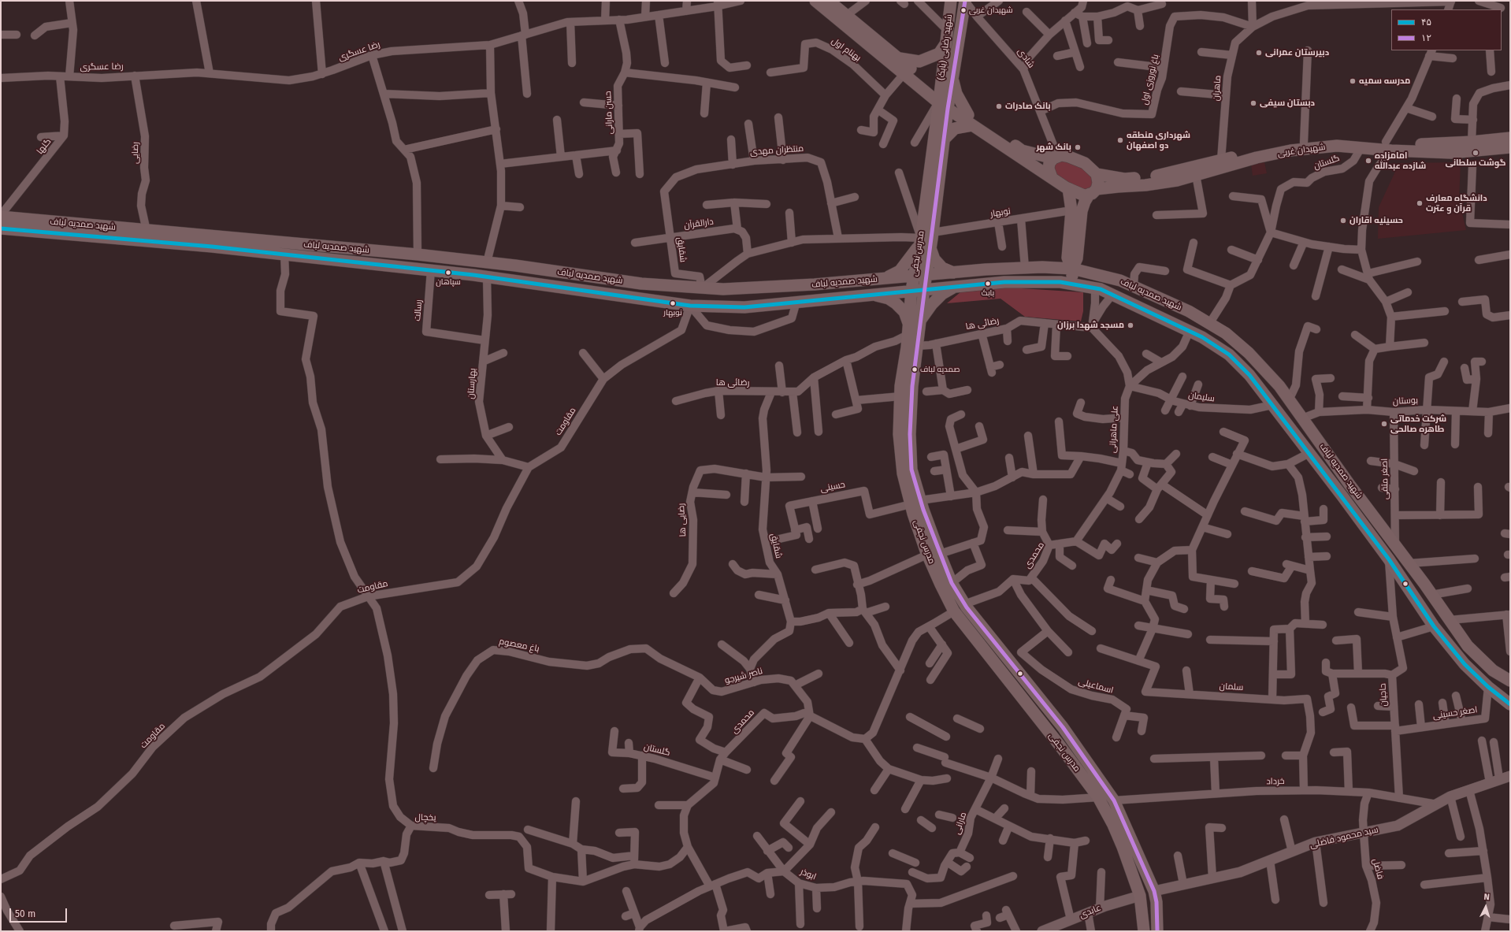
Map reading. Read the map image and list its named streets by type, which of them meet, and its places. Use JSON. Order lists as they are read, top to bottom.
{
  "streets": {
    "main road": [
      "شهید رضایی (بابک)",
      "شهیدان غربی",
      "شهید صمدیه لباف",
      "مدرس نجفی"
    ],
    "street": [
      "بهنام اول",
      "رضا عسگری",
      "شادی",
      "باغ نوروزی اول",
      "ماهران",
      "حسن مارانی",
      "گلها",
      "منتظران مهدی",
      "رضایی",
      "گلستان",
      "نوبهار",
      "دارالقرآن",
      "شقایق",
      "رسالت",
      "رضائی ها",
      "بهارستان",
      "سلیمان",
      "بوستان",
      "مقاومت",
      "علی ماهرانی",
      "اصغر متقی",
      "حسینی",
      "رضایی ها",
      "محمدی",
      "باغ معصوم",
      "ناصر شیرجو",
      "اسماعیلی",
      "سلمان",
      "حاجیان",
      "اصغر حسینی",
      "خرداد",
      "یخچال",
      "مارانی",
      "سید محمود فاضلی",
      "فاضل",
      "ابوذر",
      "عابدی"
    ]
  },
  "crossings": [
    ["شهید رضایی (بابک)", "شادی"],
    ["شهید رضایی (بابک)", "مدرس نجفی"],
    ["رضا عسگری", "حسن مارانی"],
    ["رضا عسگری", "گلها"],
    ["رضا عسگری", "رضایی"],
    ["شادی", "باغ نوروزی اول"],
    ["شادی", "شهیدان غربی"],
    ["باغ نوروزی اول", "ماهران"],
    ["ماهران", "شهیدان غربی"],
    ["گلها", "شهید صمدیه لباف"],
    ["منتظران مهدی", "شقایق"],
    ["شهیدان غربی", "گلستان"],
    ["رضایی", "شهید صمدیه لباف"],
    ["گلستان", "محمدی"],
    ["نوبهار", "مدرس نجفی"],
    ["دارالقرآن", "شقایق"],
    ["شهید صمدیه لباف", "شقایق"],
    ["شهید صمدیه لباف", "مدرس نجفی"],
    ["شهید صمدیه لباف", "رسالت"],
    ["شهید صمدیه لباف", "بهارستان"],
    ["شهید صمدیه لباف", "سلیمان"],
    ["شهید صمدیه لباف", "بوستان"],
    ["شهید صمدیه لباف", "مقاومت"],
    ["شهید صمدیه لباف", "علی ماهرانی"],
    ["شهید صمدیه لباف", "اصغر متقی"],
    ["شهید صمدیه لباف", "حاجیان"],
    ["شهید صمدیه لباف", "اصغر حسینی"],
    ["شقایق", "رضائی ها"],
    ["شقایق", "رضایی ها"],
    ["مدرس نجفی", "رضائی ها"],
    ["مدرس نجفی", "حسینی"],
    ["مدرس نجفی", "خرداد"],
    ["مدرس نجفی", "سید محمود فاضلی"],
    ["مدرس نجفی", "عابدی"],
    ["رسالت", "بهارستان"],
    ["سلیمان", "علی ماهرانی"],
    ["بوستان", "اصغر متقی"],
    ["محمدی", "ناصر شیرجو"],
    ["باغ معصوم", "ناصر شیرجو"],
    ["سلمان", "خرداد"],
    ["حاجیان", "اصغر حسینی"],
    ["حاجیان", "خرداد"],
    ["خرداد", "سید محمود فاضلی"],
    ["خرداد", "فاضل"],
    ["سید محمود فاضلی", "فاضل"]
  ],
  "places": [
    "شهیدان غربی",
    "دبیرستان عمرانی",
    "مدرسه سمیه",
    "دبستان سیفی",
    "بانک صادرات",
    "شهرداری منطقه دو اصفهان",
    "بانک شهر",
    "گوشت سلطانی",
    "امامزاده شازده عبدالله",
    "دانشگاه معارف قرآن و عترت",
    "حسینیه اقاران",
    "سپاهان",
    "بابک",
    "نوبهار",
    "مسجد شهدا برزان",
    "صمدیه لباف",
    "شرکت خدماتی طاهره صالحی"
  ],
  "lines": ["transit line ۱۲", "transit line ۴۵"],
  "legend": ["۴۵", "۱۲"],
  "scale_bar": "50 m",
  "north": "top"
}
